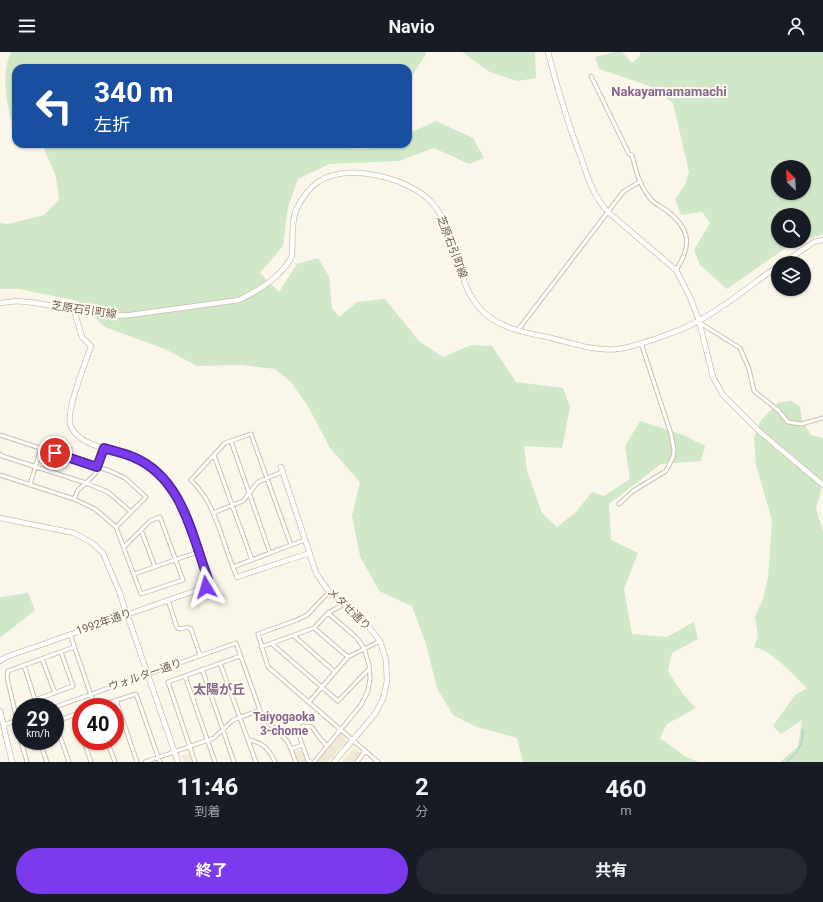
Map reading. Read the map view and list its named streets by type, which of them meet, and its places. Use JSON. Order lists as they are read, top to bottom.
{
  "streets": {
    "street": [
      "芝原石引町線",
      "メタせ通り",
      "1992年通り",
      "ウォルター通り"
    ]
  },
  "districts": ["Nakayamamamachi", "太陽が丘", "Taiyogaoka 3-chome"],
  "north": "top left",
  "page": {
    "header": "Navio",
    "turn": ["340 m", "左折"],
    "speed": "29 km/h",
    "limit": "40",
    "eta": [
      "11:46",
      "到着",
      "2",
      "分",
      "460",
      "m"
    ],
    "buttons": ["終了", "共有"]
  }
}
